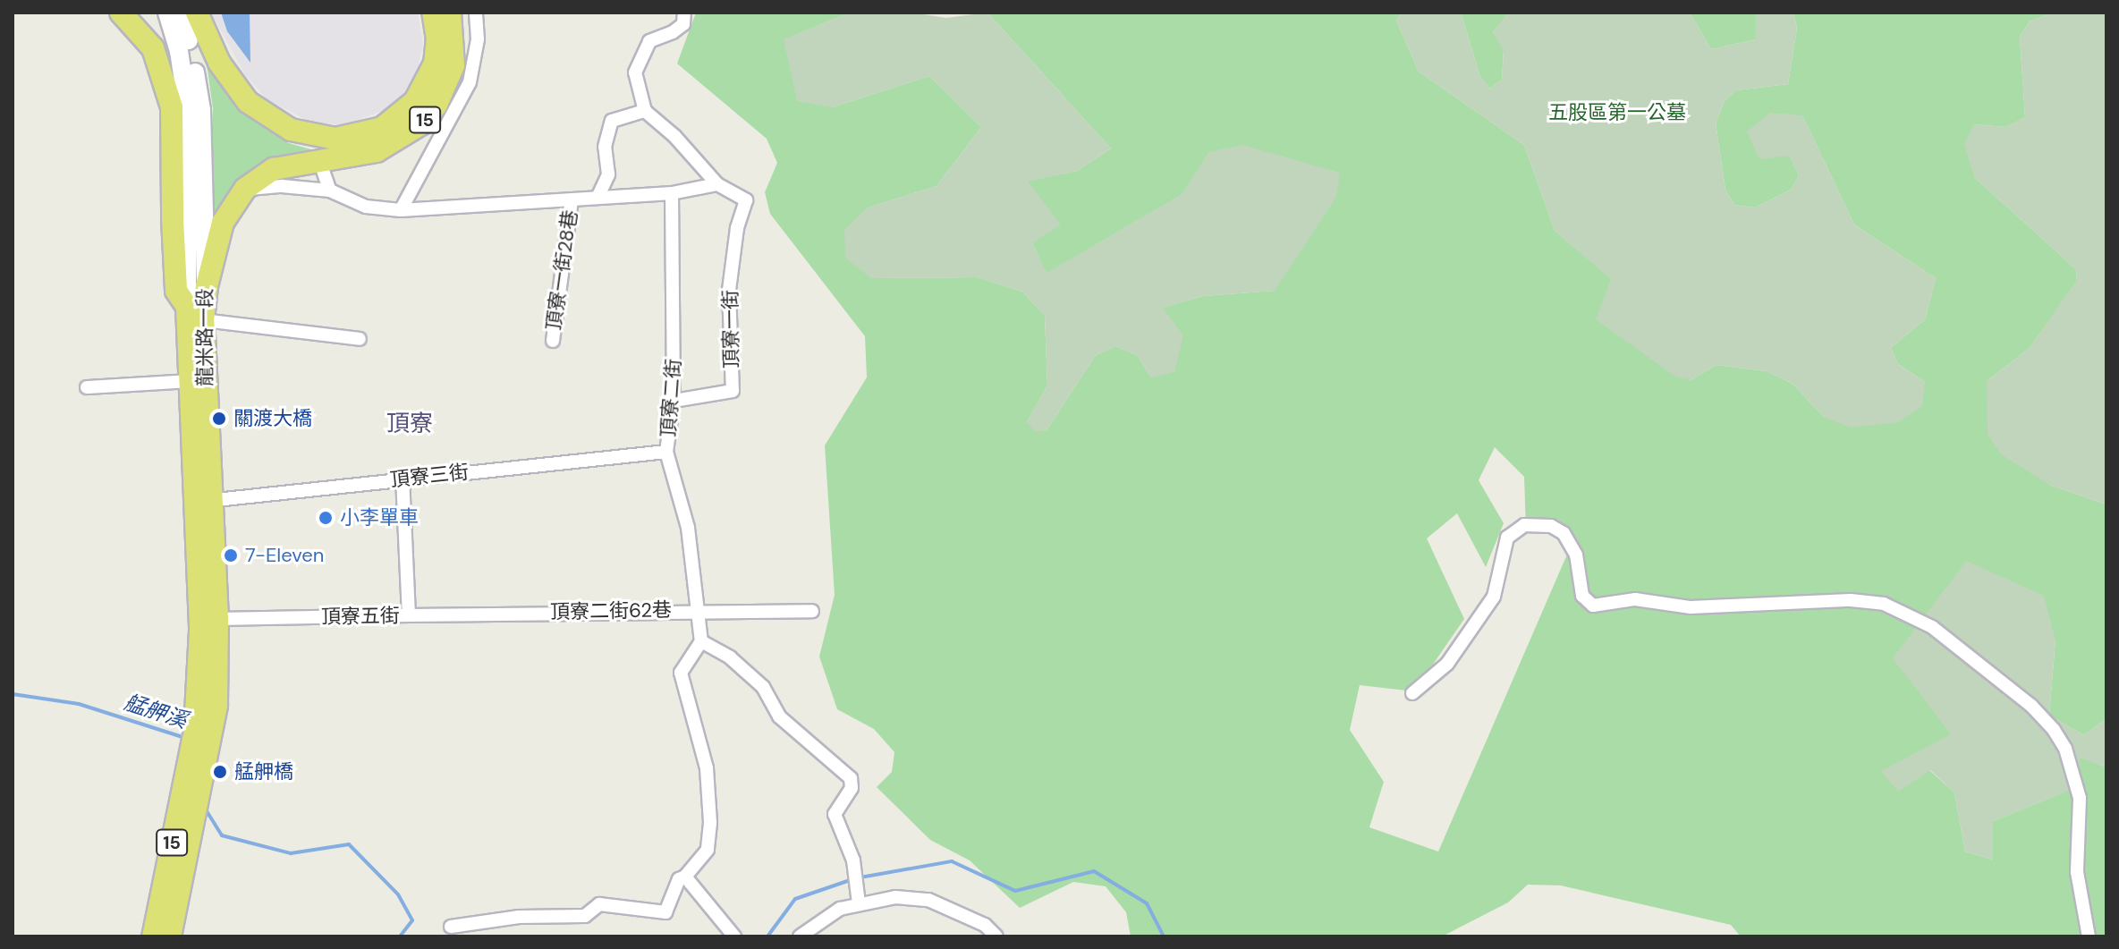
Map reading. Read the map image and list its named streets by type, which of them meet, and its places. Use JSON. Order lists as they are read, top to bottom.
{
  "streets": {
    "main road": ["15", "龍米路一段"],
    "street": [
      "頂寮一街28巷",
      "頂寮一街",
      "頂寮二街",
      "頂寮三街",
      "頂寮二街62巷",
      "頂寮五街"
    ]
  },
  "crossings": [
    ["15", "龍米路一段"],
    ["頂寮一街", "頂寮二街"],
    ["龍米路一段", "頂寮三街"],
    ["龍米路一段", "頂寮五街"],
    ["頂寮二街", "頂寮三街"],
    ["頂寮二街", "頂寮二街62巷"],
    ["頂寮三街", "頂寮五街"],
    ["頂寮二街62巷", "頂寮五街"]
  ],
  "districts": ["頂寮"],
  "water": ["艋舺溪"],
  "parks": ["五股區第一公墓"],
  "places": [
    "關渡大橋",
    "小李單車",
    "7-Eleven",
    "艋舺橋"
  ]
}
